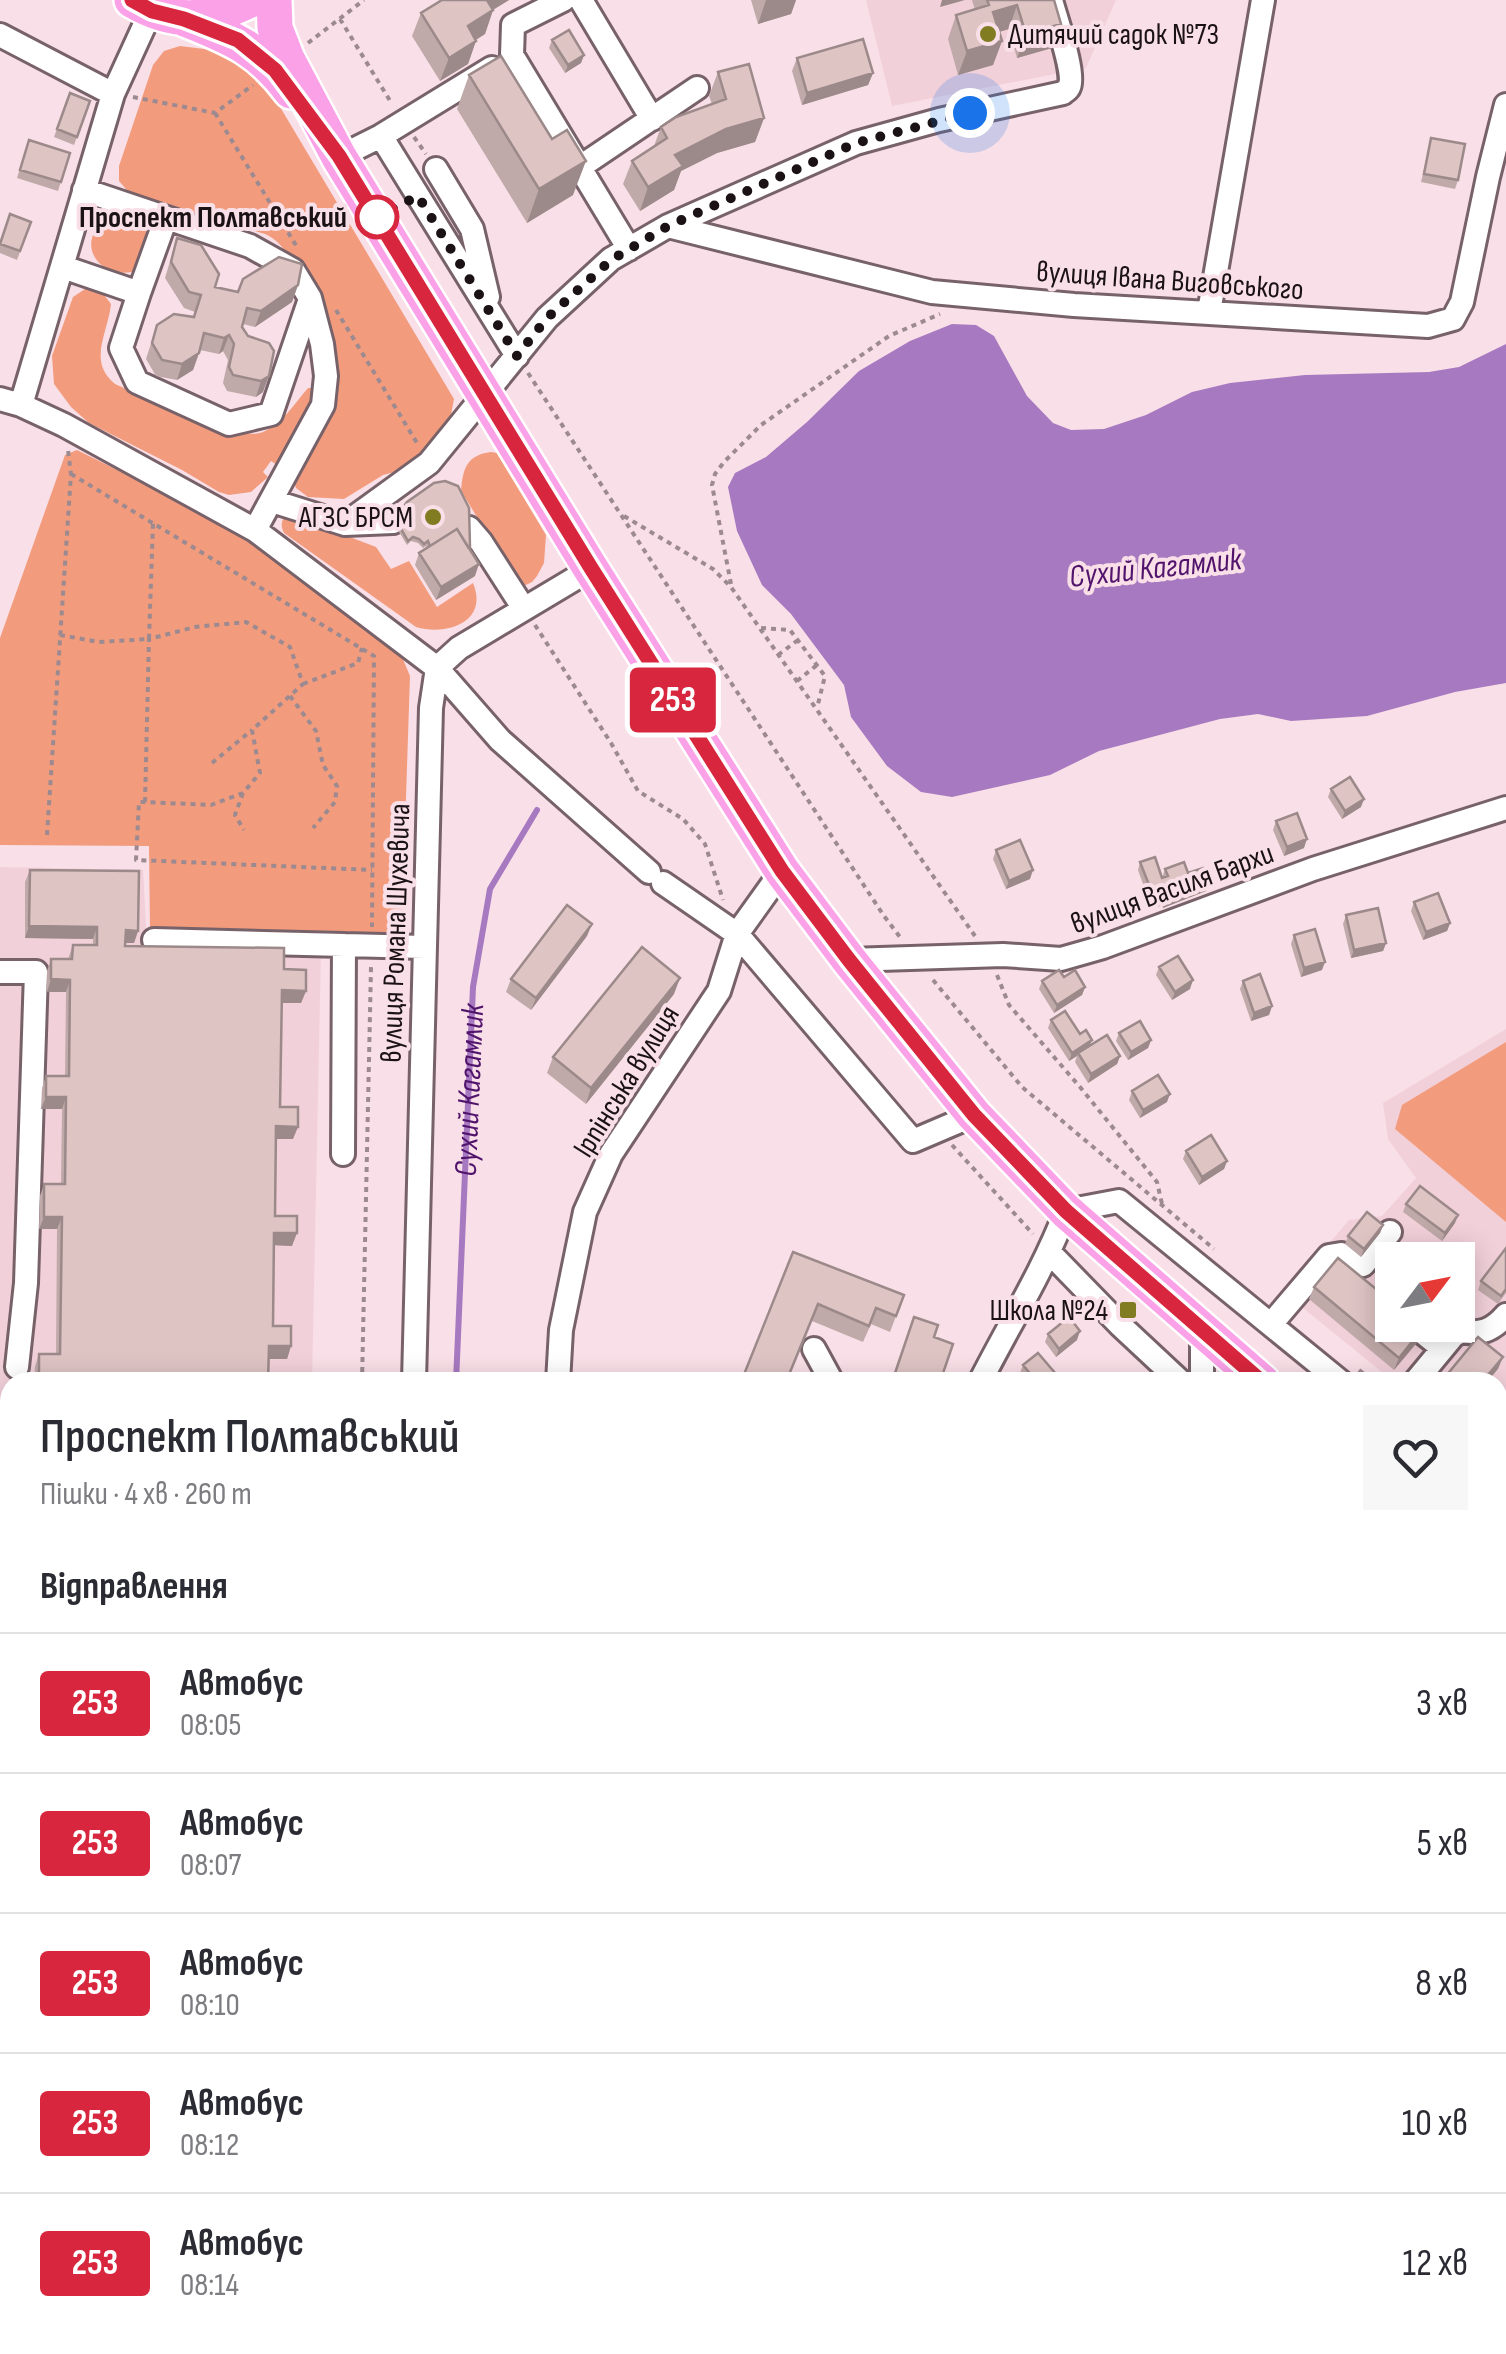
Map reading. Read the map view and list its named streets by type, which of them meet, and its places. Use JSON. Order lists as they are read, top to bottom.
{
  "streets": {
    "street": [
      "вулиця Івана Виговського",
      "вулиця Василя Бархи",
      "вулиця Романа Шухевича",
      "Ірпінська вулиця"
    ]
  },
  "water": ["Сухий Кагамлик"],
  "places": {
    "other": ["Дитячий садок №73", "Проспект Полтавський", "АГЗС БРСМ"],
    "transit": ["Школа №24"]
  },
  "lines": ["bus line 253"],
  "north": "top right",
  "page": {
    "on_map": "253",
    "heading": [
      ["Проспект Полтавський", "Пішки · 4 хв · 260 m"],
      "Відправлення"
    ],
    "list": [
      {
        "mark": "253",
        "name": "Автобус",
        "note": "08:05",
        "value": "3 хв"
      },
      {
        "mark": "253",
        "name": "Автобус",
        "note": "08:07",
        "value": "5 хв"
      },
      {
        "mark": "253",
        "name": "Автобус",
        "note": "08:10",
        "value": "8 хв"
      },
      {
        "mark": "253",
        "name": "Автобус",
        "note": "08:12",
        "value": "10 хв"
      },
      {
        "mark": "253",
        "name": "Автобус",
        "note": "08:14",
        "value": "12 хв"
      }
    ]
  }
}
